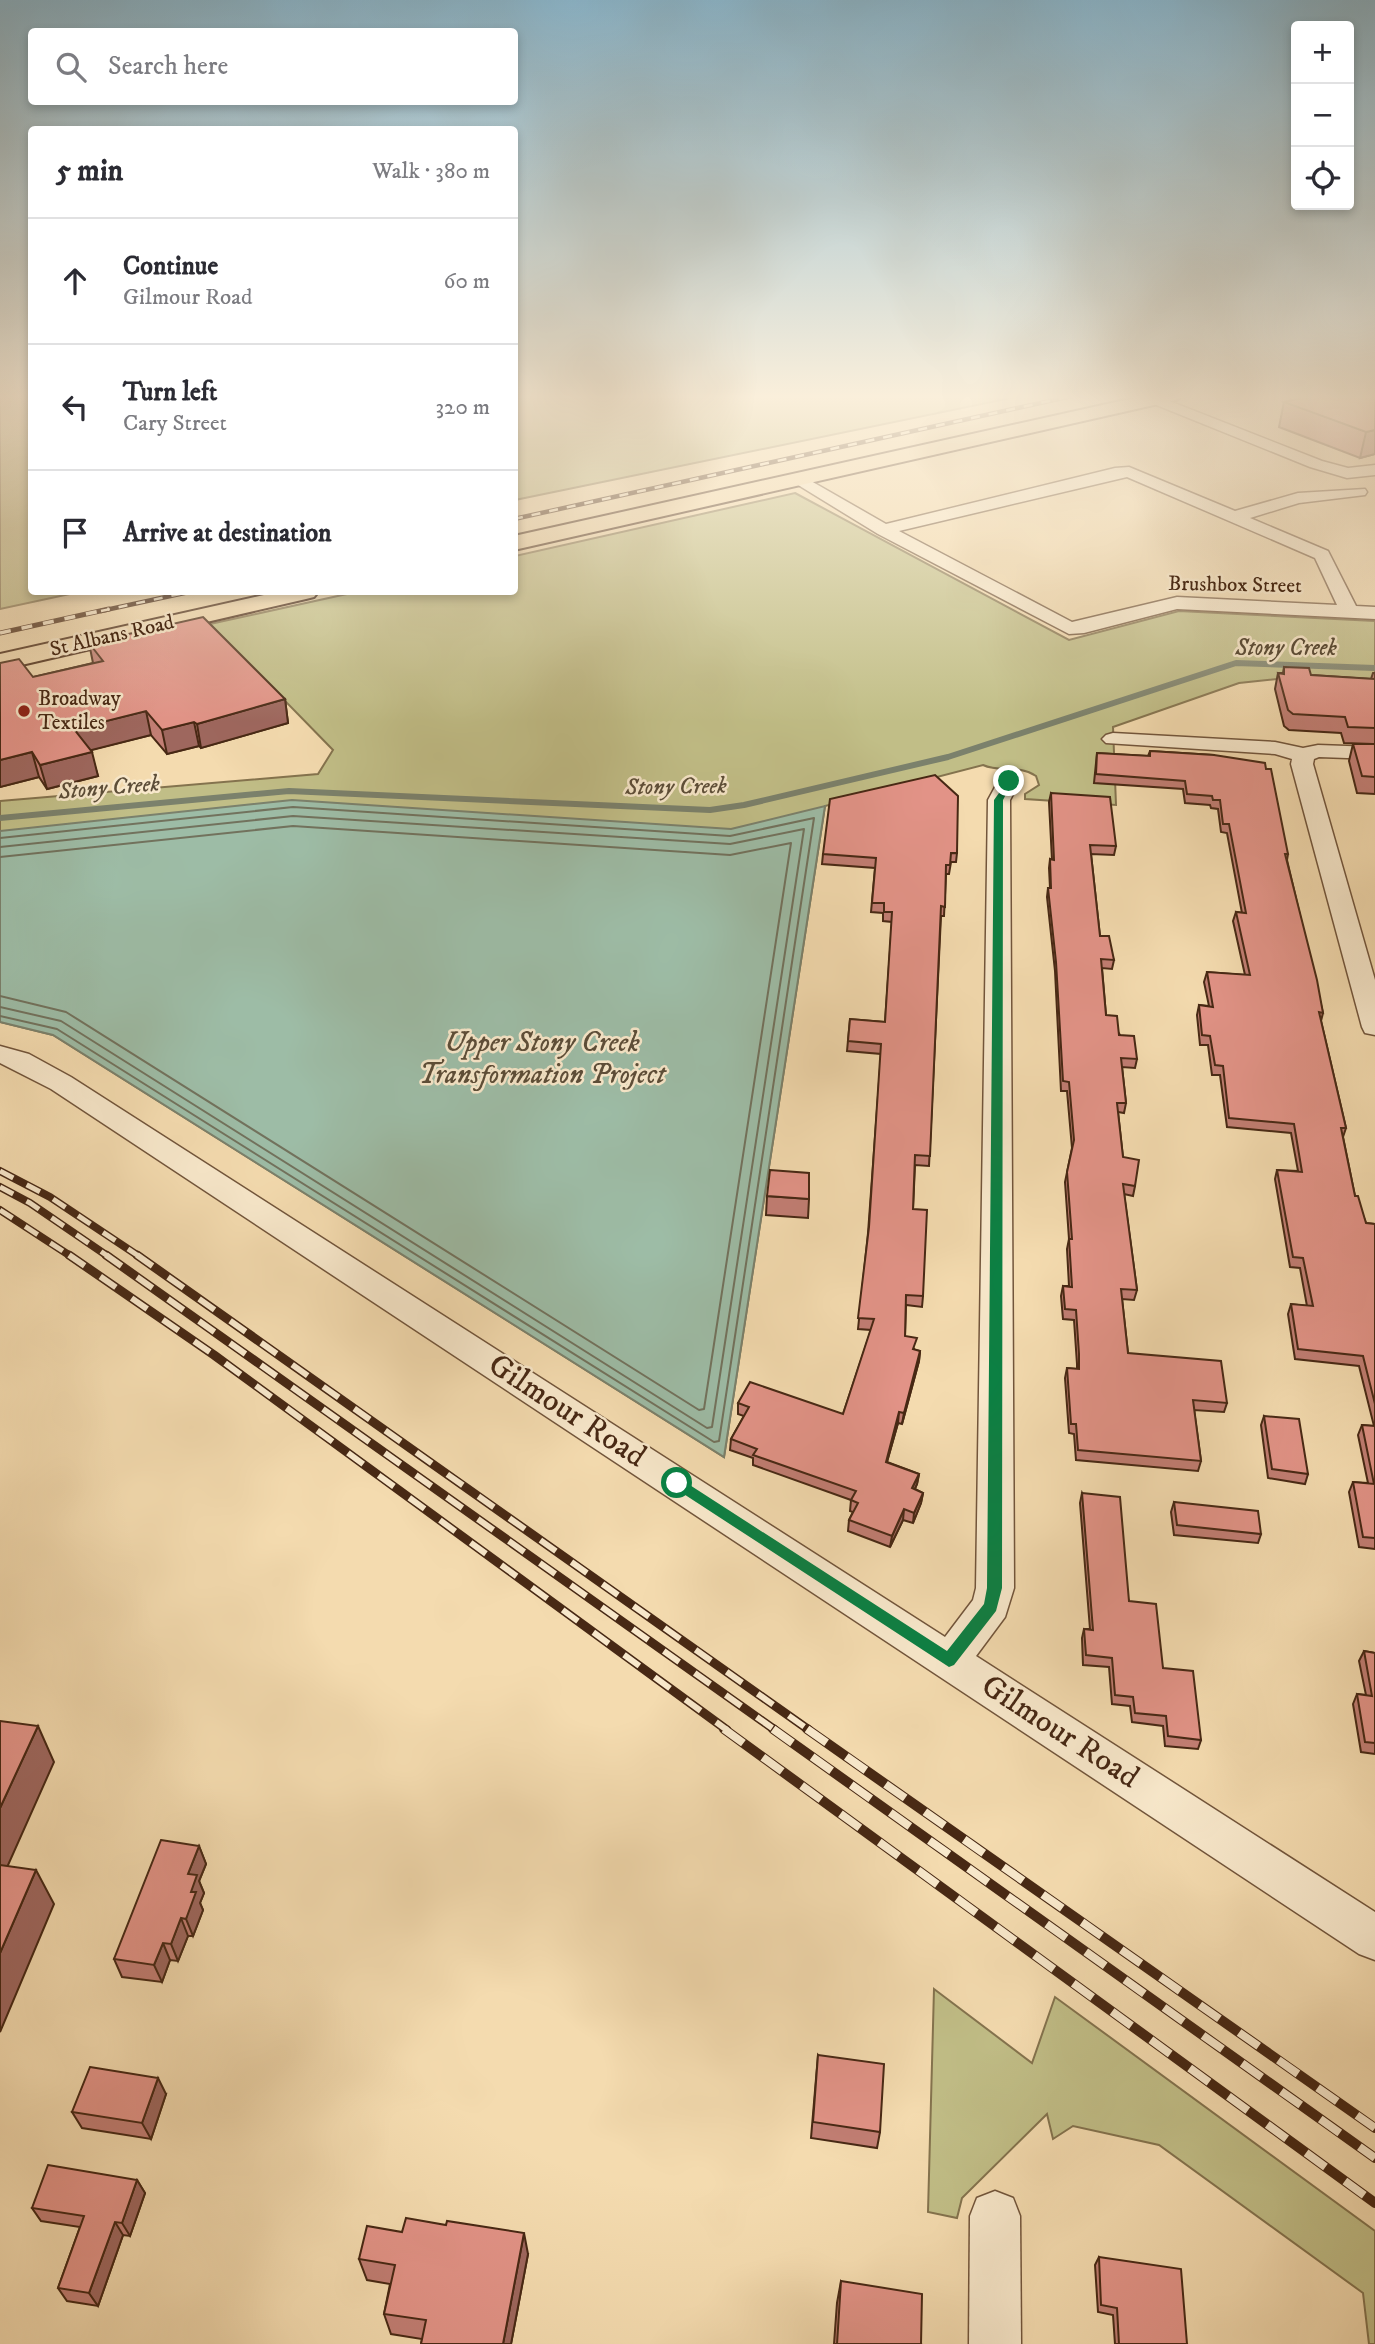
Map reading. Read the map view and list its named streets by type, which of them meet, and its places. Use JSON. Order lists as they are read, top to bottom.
{
  "streets": {
    "main road": ["St Albans Road"],
    "street": ["Brushbox Street", "Gilmour Road"]
  },
  "water": ["Stony Creek", "Upper Stony Creek Transformation Project"],
  "places": ["Broadway Textiles"],
  "page": {
    "map_buttons": ["+", "−"],
    "search": "Search here",
    "heading": ["5 min", "Walk · 380 m"],
    "list": [
      ["Continue", "Gilmour Road", "60 m"],
      ["Turn left", "Cary Street", "320 m"],
      "Arrive at destination"
    ]
  }
}
